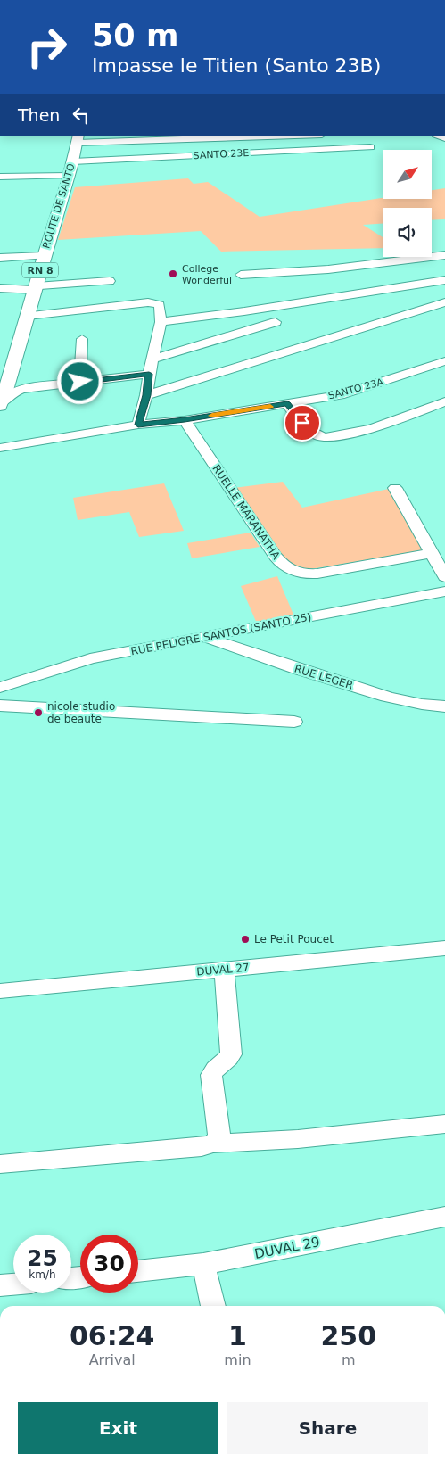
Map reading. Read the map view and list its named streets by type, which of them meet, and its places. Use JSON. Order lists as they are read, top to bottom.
{
  "streets": {
    "main road": ["ROUTE DE SANTO", "RN 8"],
    "street": [
      "SANTO 23E",
      "SANTO 23A",
      "RUELLE MARANATHA",
      "RUE PELIGRE SANTOS (SANTO 25)",
      "RUE LÉGER",
      "DUVAL 27",
      "DUVAL 29"
    ]
  },
  "crossings": [
    ["SANTO 23E", "ROUTE DE SANTO"],
    ["SANTO 23A", "RUELLE MARANATHA"],
    ["RUE PELIGRE SANTOS (SANTO 25)", "RUE LÉGER"]
  ],
  "places": ["College Wonderful", "nicole studio de beaute", "Le Petit Poucet"],
  "north": "top right",
  "page": {
    "turn": ["50 m", "Impasse le Titien (Santo 23B)"],
    "then": "Then",
    "speed": "25 km/h",
    "limit": "30",
    "eta": [
      "06:24",
      "Arrival",
      "1",
      "min",
      "250",
      "m"
    ],
    "buttons": ["Exit", "Share"]
  }
}
